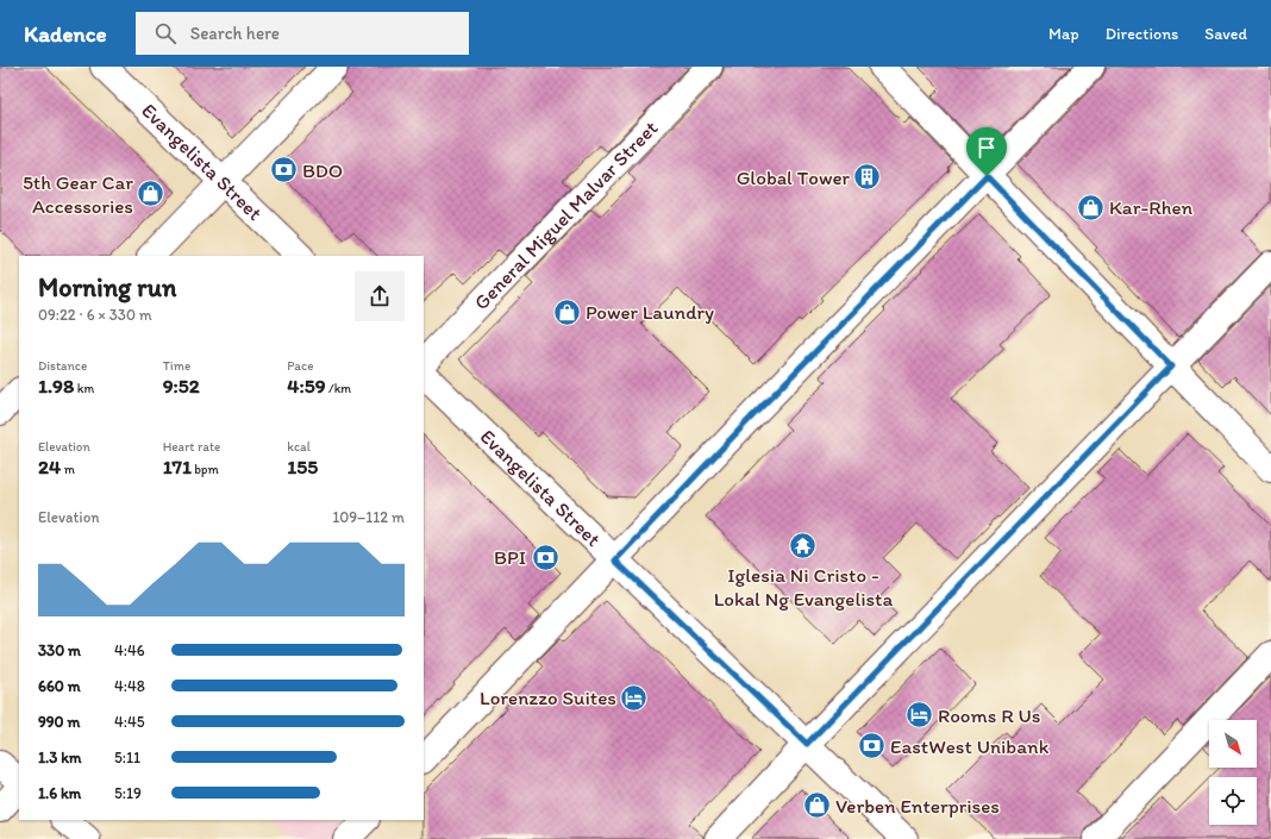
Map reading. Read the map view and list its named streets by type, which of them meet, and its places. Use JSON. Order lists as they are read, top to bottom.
{
  "streets": {
    "street": ["Evangelista Street", "General Miguel Malvar Street"]
  },
  "places": {
    "bank": ["BDO", "BPI", "EastWest Unibank"],
    "building": ["Global Tower"],
    "shop": [
      "5th Gear Car Accessories",
      "Kar-Rhen",
      "Power Laundry",
      "Verben Enterprises"
    ],
    "temple": ["Iglesia Ni Cristo - Lokal Ng Evangelista"],
    "hotel": ["Lorenzzo Suites", "Rooms R Us"]
  },
  "north": "bottom right",
  "page": {
    "header": "Kadence",
    "search": "Search here",
    "nav": ["Map", "Directions", "Saved"],
    "heading": ["Morning run", "09:22 · 6 × 330 m"],
    "stats": [
      ["Distance", "1.98 km"],
      ["Time", "9:52"],
      ["Pace", "4:59 /km"],
      ["Elevation", "24 m"],
      ["Heart rate", "171 bpm"],
      ["kcal", "155"]
    ],
    "chart": ["Elevation", "109–112 m"],
    "list": [
      {
        "name": "330 m",
        "note": "4:46"
      },
      {
        "name": "660 m",
        "note": "4:48"
      },
      {
        "name": "990 m",
        "note": "4:45"
      },
      {
        "name": "1.3 km",
        "note": "5:11"
      },
      {
        "name": "1.6 km",
        "note": "5:19"
      }
    ]
  }
}
